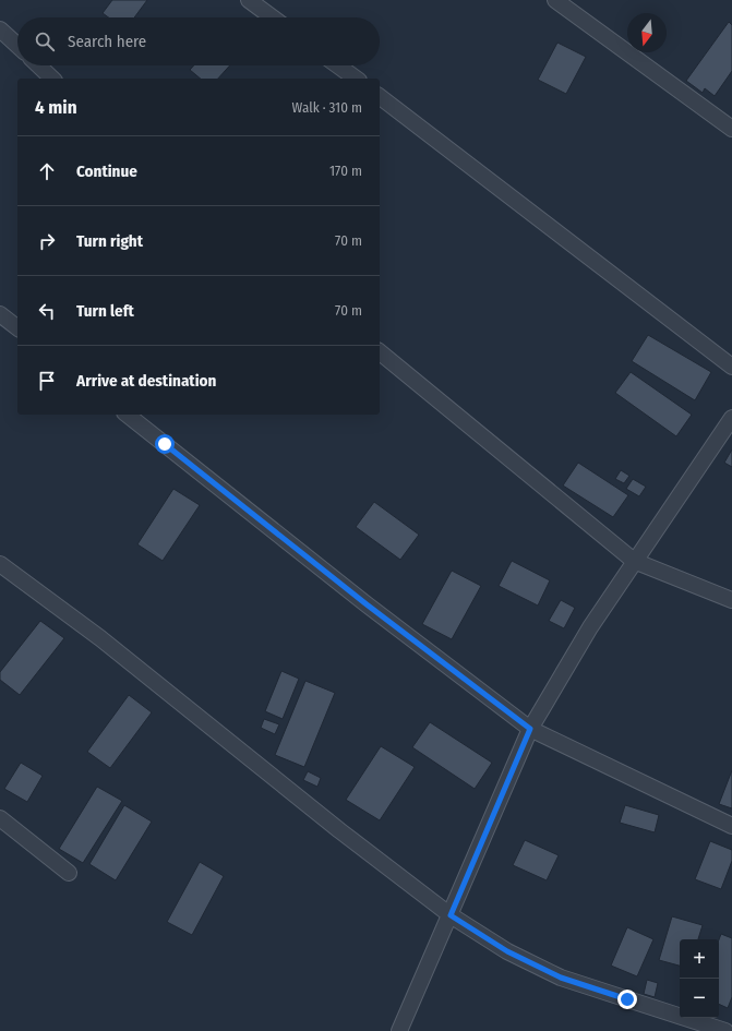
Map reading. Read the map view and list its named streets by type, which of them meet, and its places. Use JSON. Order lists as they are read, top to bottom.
{
  "north": "bottom",
  "page": {
    "search": "Search here",
    "heading": ["4 min", "Walk · 310 m"],
    "list": [
      ["Continue", "170 m"],
      ["Turn right", "70 m"],
      ["Turn left", "70 m"],
      "Arrive at destination"
    ],
    "map_buttons": ["+", "−"]
  }
}
